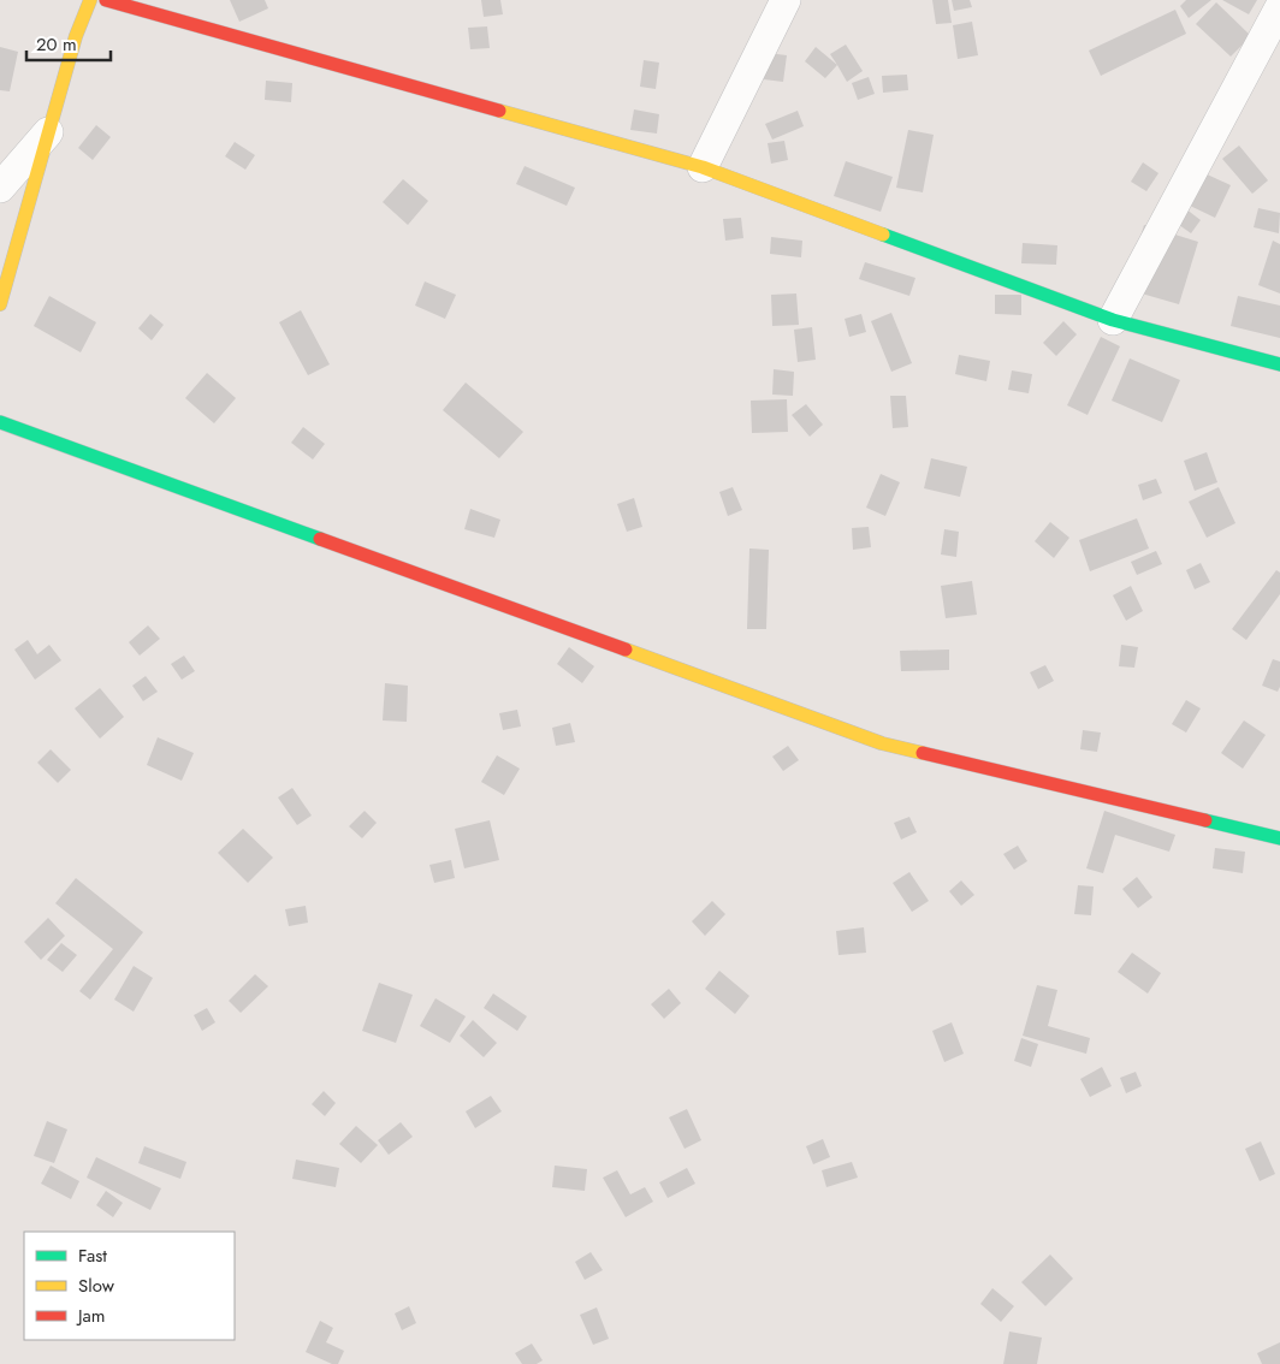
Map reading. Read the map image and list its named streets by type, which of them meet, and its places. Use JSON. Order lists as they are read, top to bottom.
{
  "legend": ["Fast", "Slow", "Jam"],
  "scale_bar": "20 m"
}
